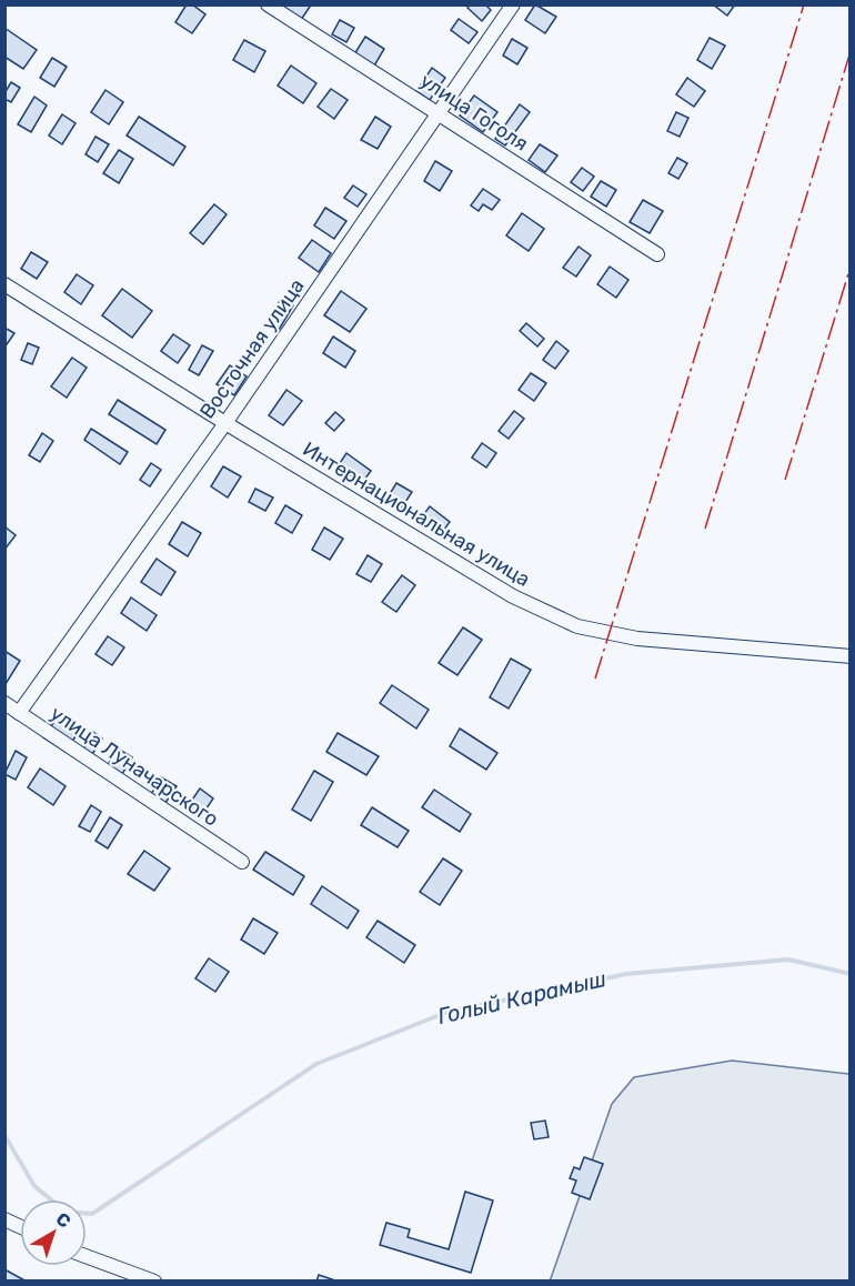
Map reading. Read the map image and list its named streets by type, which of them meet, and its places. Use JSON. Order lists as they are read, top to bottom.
{
  "streets": {
    "street": [
      "улица Гоголя",
      "Восточная улица",
      "Интернациональная улица",
      "улица Луначарского"
    ]
  },
  "crossings": [
    ["улица Гоголя", "Восточная улица"],
    ["Восточная улица", "Интернациональная улица"],
    ["Восточная улица", "улица Луначарского"]
  ],
  "water": ["Голый Карамыш"],
  "north": "top right"
}
